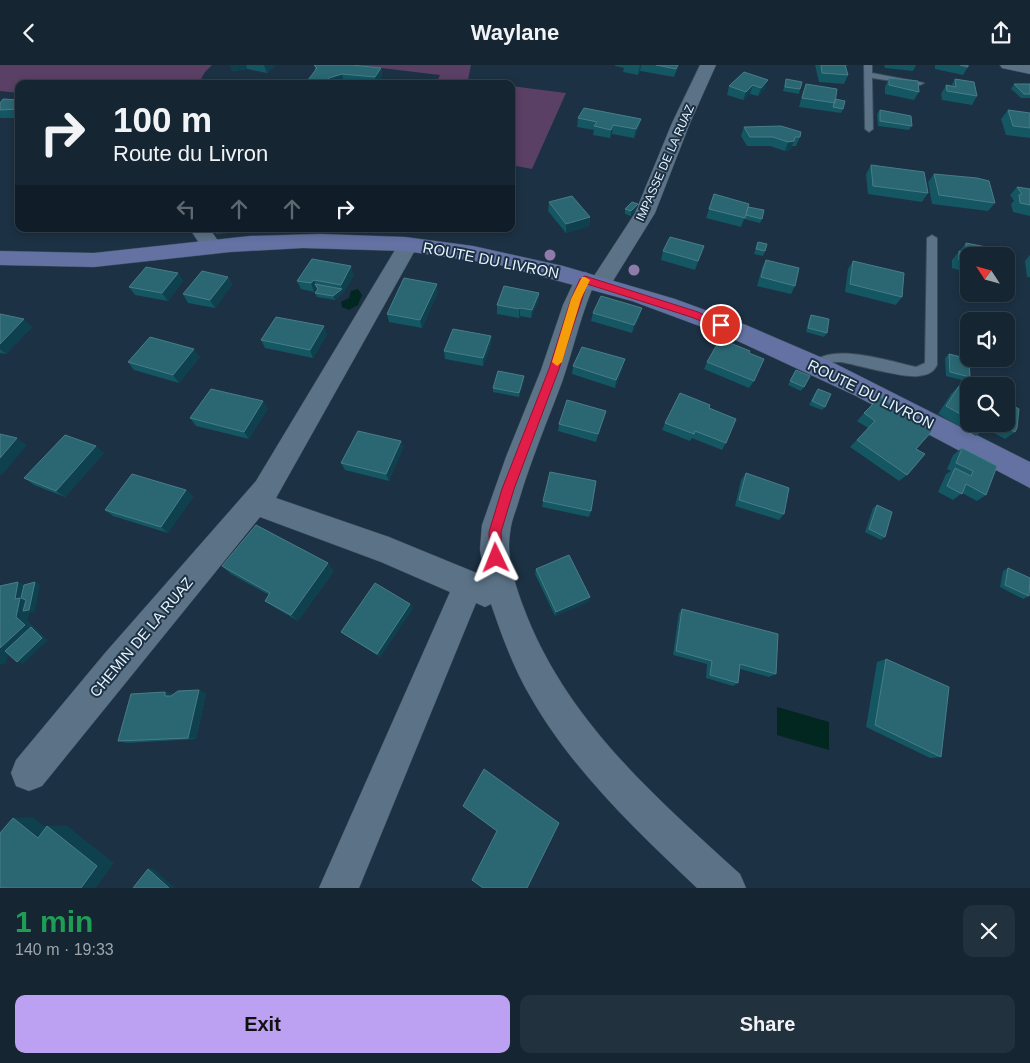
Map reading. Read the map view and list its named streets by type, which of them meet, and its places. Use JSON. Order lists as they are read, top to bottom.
{
  "streets": {
    "street": ["IMPASSE DE LA RUAZ", "ROUTE DU LIVRON", "CHEMIN DE LA RUAZ"]
  },
  "crossings": [
    ["IMPASSE DE LA RUAZ", "ROUTE DU LIVRON"],
    ["ROUTE DU LIVRON", "CHEMIN DE LA RUAZ"]
  ],
  "north": "top left",
  "page": {
    "header": "Waylane",
    "turn": ["100 m", "Route du Livron"],
    "heading": ["1 min", "140 m · 19:33"],
    "buttons": ["Exit", "Share"]
  }
}
